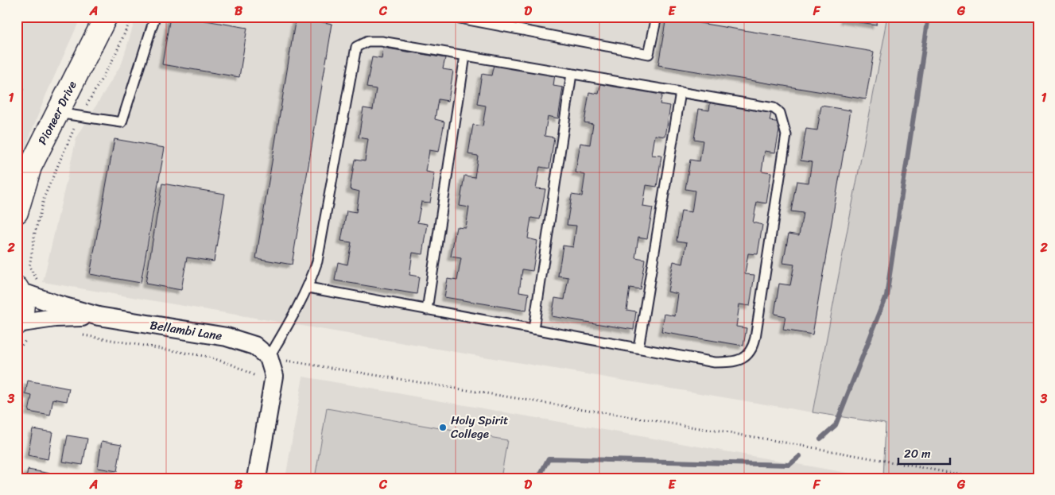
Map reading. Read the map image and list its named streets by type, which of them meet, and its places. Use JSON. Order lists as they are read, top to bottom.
{
  "streets": {
    "main road": ["Pioneer Drive"],
    "street": ["Bellambi Lane"]
  },
  "places": ["Holy Spirit College"],
  "scale_bar": "20 m",
  "grid": {
    "columns": [
      "A",
      "B",
      "C",
      "D",
      "E",
      "F",
      "G"
    ],
    "rows": ["1", "2", "3"]
  }
}
